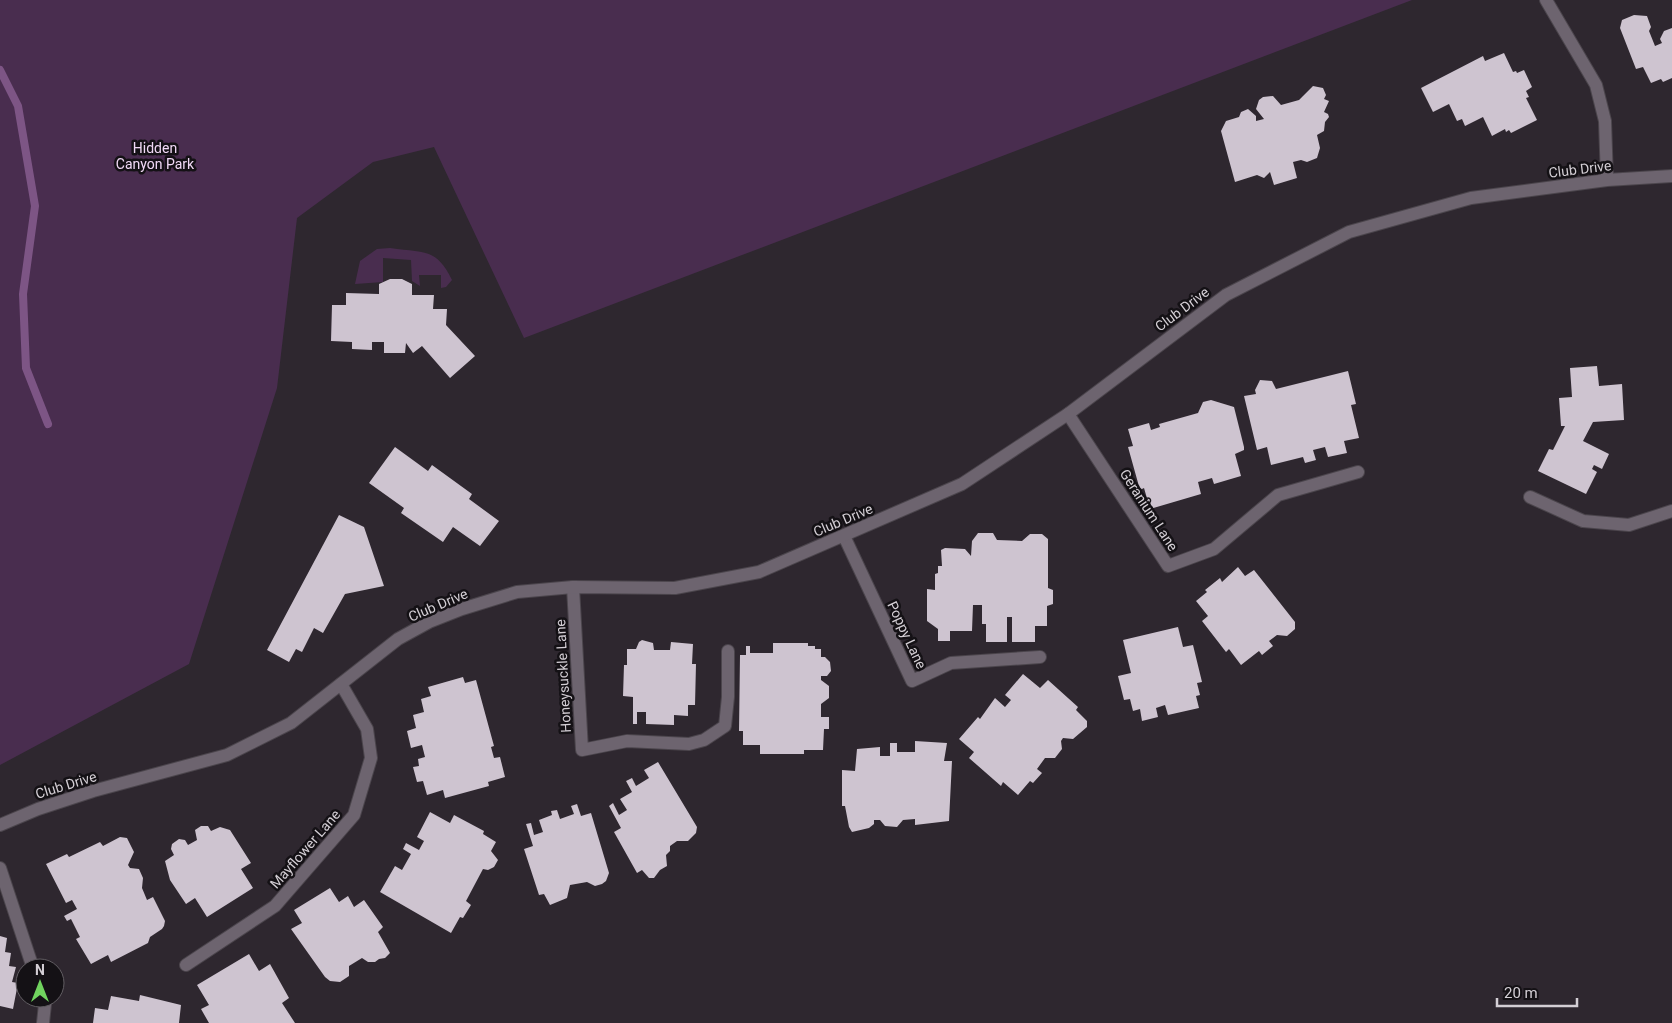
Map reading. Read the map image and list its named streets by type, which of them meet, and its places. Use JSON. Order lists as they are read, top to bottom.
{
  "streets": {
    "street": [
      "Club Drive",
      "Geranium Lane",
      "Poppy Lane",
      "Honeysuckle Lane",
      "Mayflower Lane"
    ]
  },
  "crossings": [
    ["Club Drive", "Geranium Lane"],
    ["Club Drive", "Poppy Lane"],
    ["Club Drive", "Honeysuckle Lane"],
    ["Club Drive", "Mayflower Lane"]
  ],
  "parks": ["Hidden Canyon Park"],
  "scale_bar": "20 m",
  "north": "top"
}
